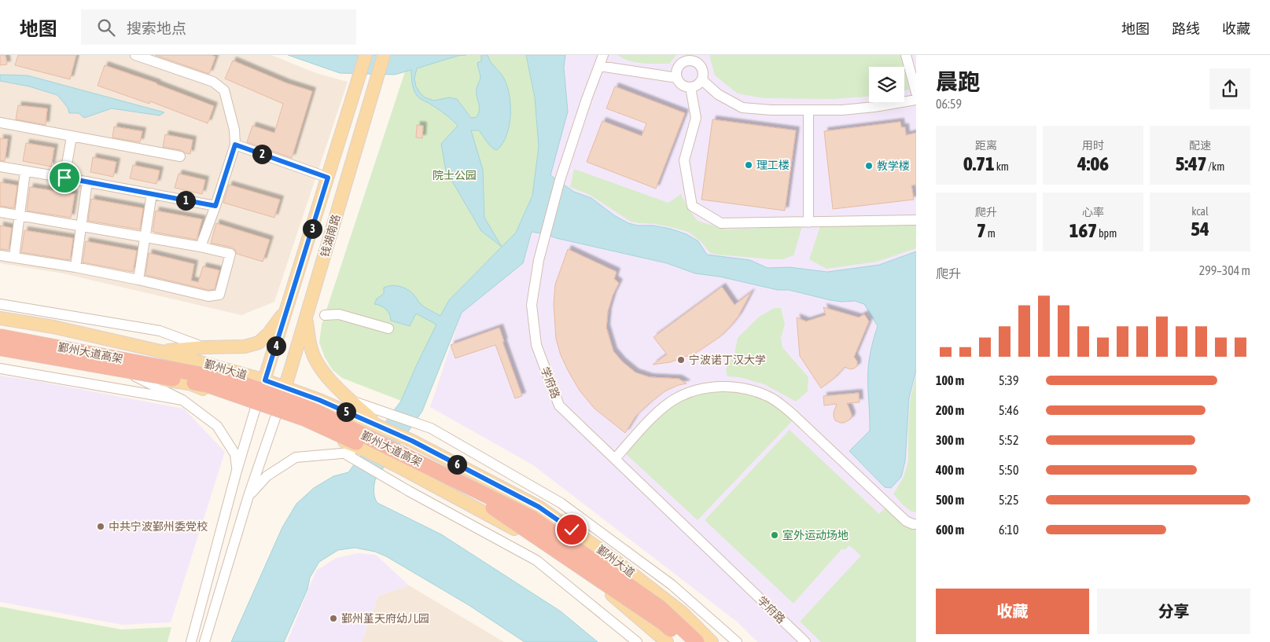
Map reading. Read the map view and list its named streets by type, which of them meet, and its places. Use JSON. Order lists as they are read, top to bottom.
{
  "streets": {
    "highway": ["鄞州大道高架"],
    "main road": ["钱湖南路", "鄞州大道"],
    "street": ["学府路"]
  },
  "crossings": [
    ["钱湖南路", "鄞州大道"]
  ],
  "parks": ["院士公园"],
  "places": [
    "理工楼",
    "教学楼",
    "宁波诺丁汉大学",
    "中共宁波鄞州委党校",
    "室外运动场地",
    "鄞州堇天府幼儿园"
  ],
  "page": {
    "header": "地图",
    "search": "搜索地点",
    "nav": ["地图", "路线", "收藏"],
    "heading": ["晨跑", "06:59"],
    "stats": [
      ["距离", "0.71 km"],
      ["用时", "4:06"],
      ["配速", "5:47 /km"],
      ["爬升", "7 m"],
      ["心率", "167 bpm"],
      ["kcal", "54"]
    ],
    "pins": [
      "2",
      "1",
      "3",
      "4",
      "5",
      "6"
    ],
    "chart": ["爬升", "299–304 m"],
    "list": [
      {
        "name": "100 m",
        "note": "5:39"
      },
      {
        "name": "200 m",
        "note": "5:46"
      },
      {
        "name": "300 m",
        "note": "5:52"
      },
      {
        "name": "400 m",
        "note": "5:50"
      },
      {
        "name": "500 m",
        "note": "5:25"
      },
      {
        "name": "600 m",
        "note": "6:10"
      }
    ],
    "buttons": ["收藏", "分享"]
  }
}
